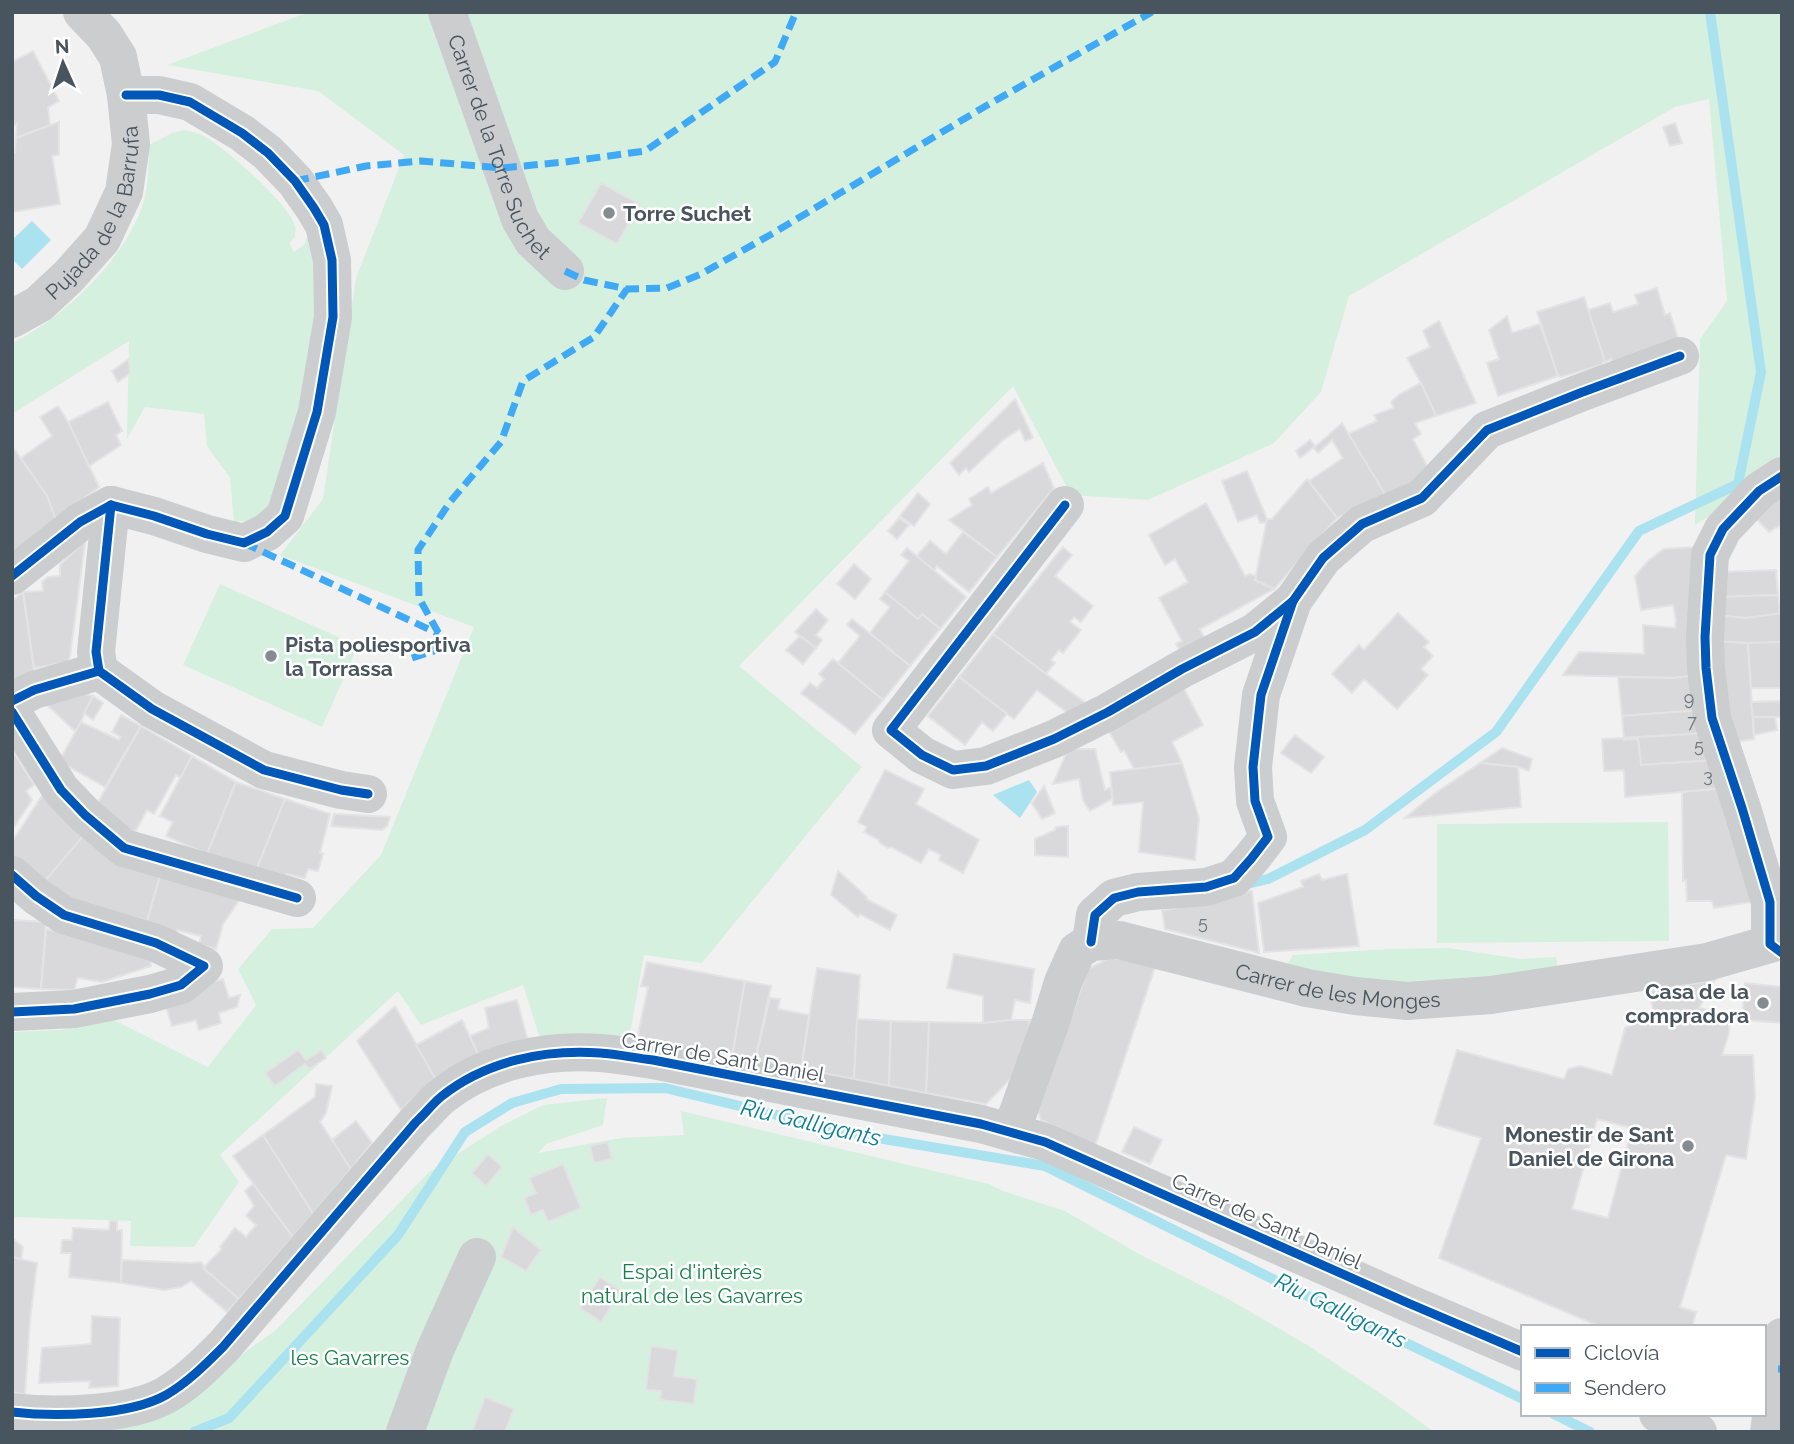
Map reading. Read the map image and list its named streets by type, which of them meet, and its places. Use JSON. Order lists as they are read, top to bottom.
{
  "streets": {
    "street": [
      "Carrer de la Torre Suchet",
      "Pujada de la Barrufa",
      "Carrer de les Monges",
      "Carrer de Sant Daniel"
    ]
  },
  "water": ["Riu Galligants"],
  "parks": ["Espai d'interès natural de les Gavarres", "les Gavarres"],
  "places": [
    "Torre Suchet",
    "Pista poliesportiva la Torrassa",
    "Casa de la compradora",
    "Monestir de Sant Daniel de Girona"
  ],
  "house_numbers": [
    "9",
    "7",
    "5",
    "3",
    "5"
  ],
  "legend": ["Ciclovía", "Sendero"],
  "north": "top"
}
